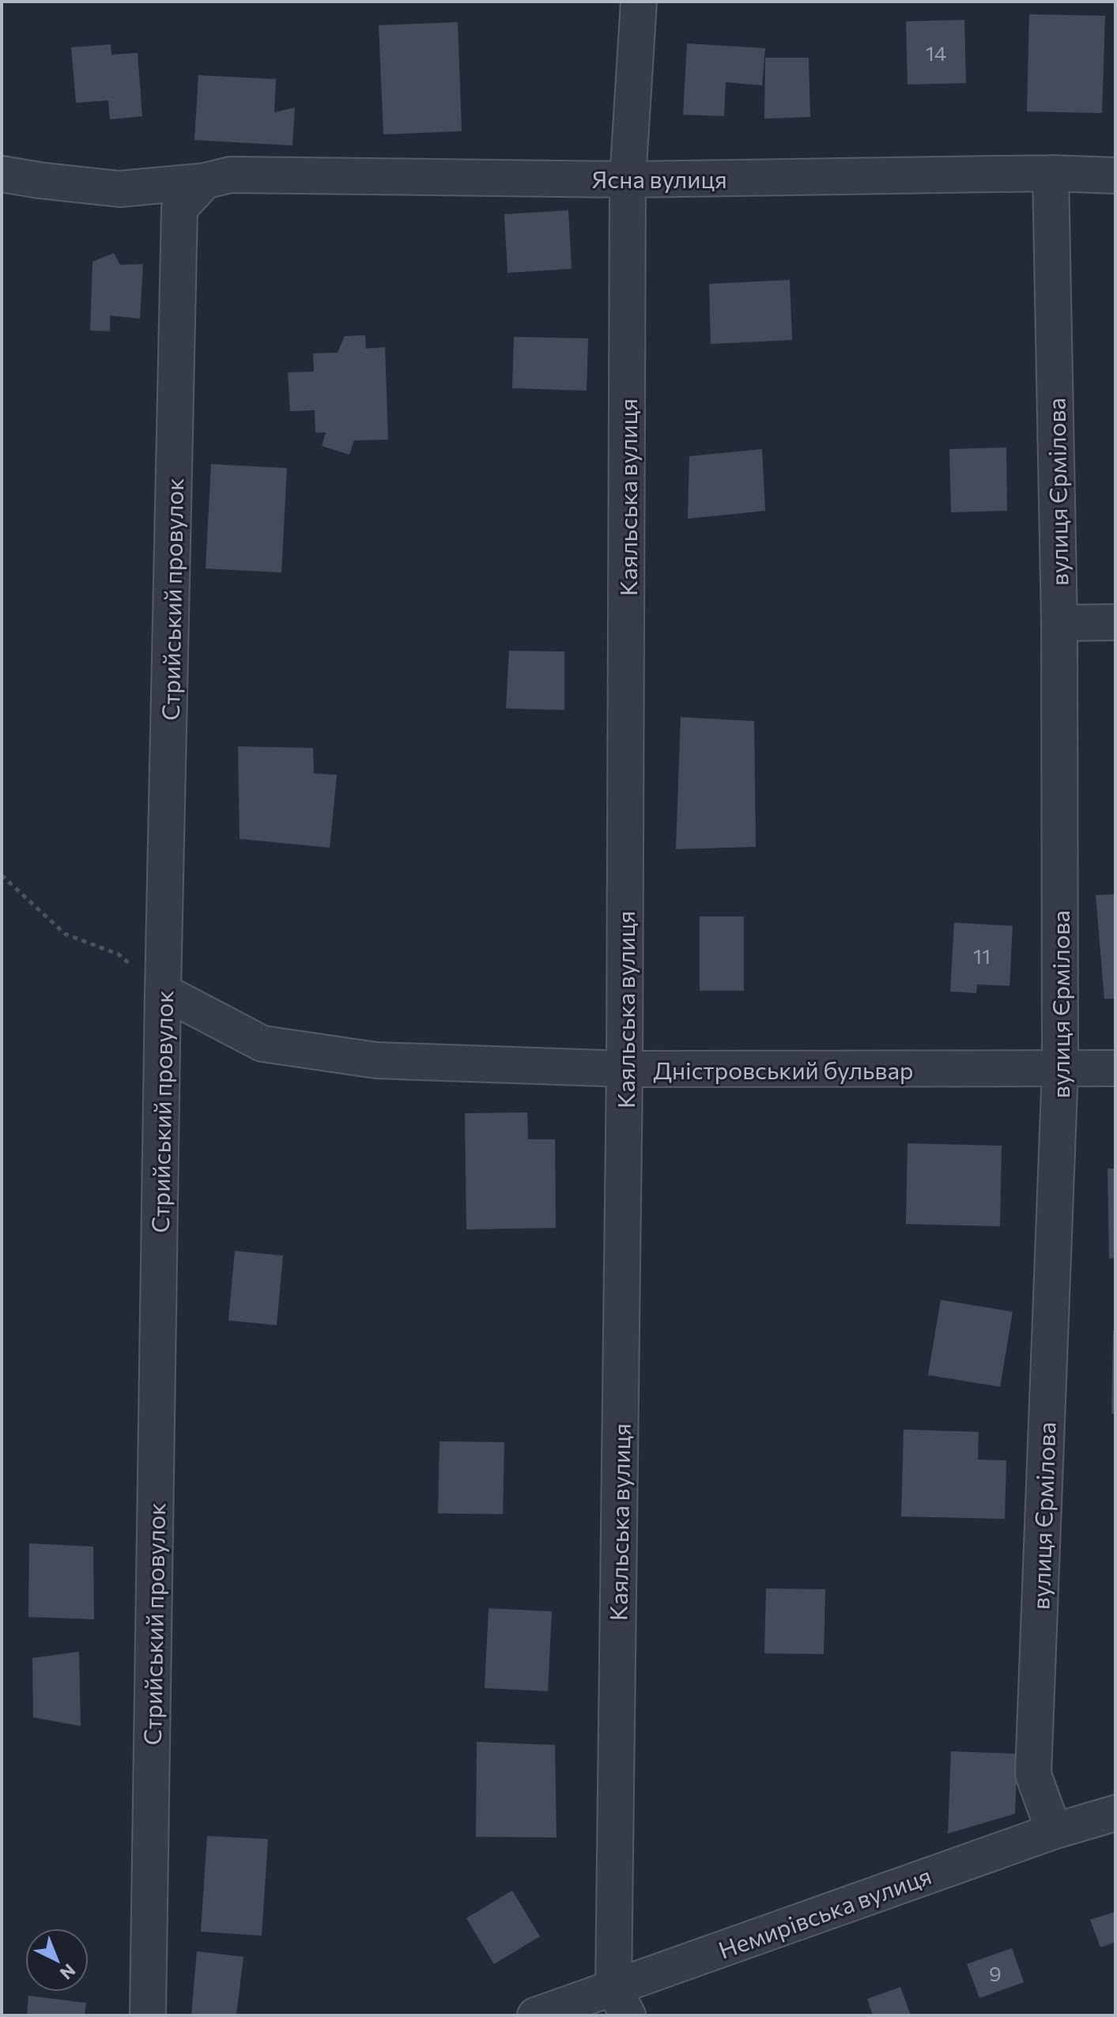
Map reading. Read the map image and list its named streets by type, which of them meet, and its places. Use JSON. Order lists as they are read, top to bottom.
{
  "streets": {
    "street": [
      "Ясна вулиця",
      "вулиця Єрмілова",
      "Каяльська вулиця",
      "Стрийський провулок",
      "Дністровський бульвар",
      "Немирівська вулиця"
    ]
  },
  "crossings": [
    ["Ясна вулиця", "вулиця Єрмілова"],
    ["Ясна вулиця", "Каяльська вулиця"],
    ["Ясна вулиця", "Стрийський провулок"],
    ["вулиця Єрмілова", "Дністровський бульвар"],
    ["вулиця Єрмілова", "Немирівська вулиця"],
    ["Каяльська вулиця", "Дністровський бульвар"],
    ["Каяльська вулиця", "Немирівська вулиця"],
    ["Стрийський провулок", "Дністровський бульвар"]
  ],
  "house_numbers": ["14", "11", "9"],
  "north": "bottom right"
}
